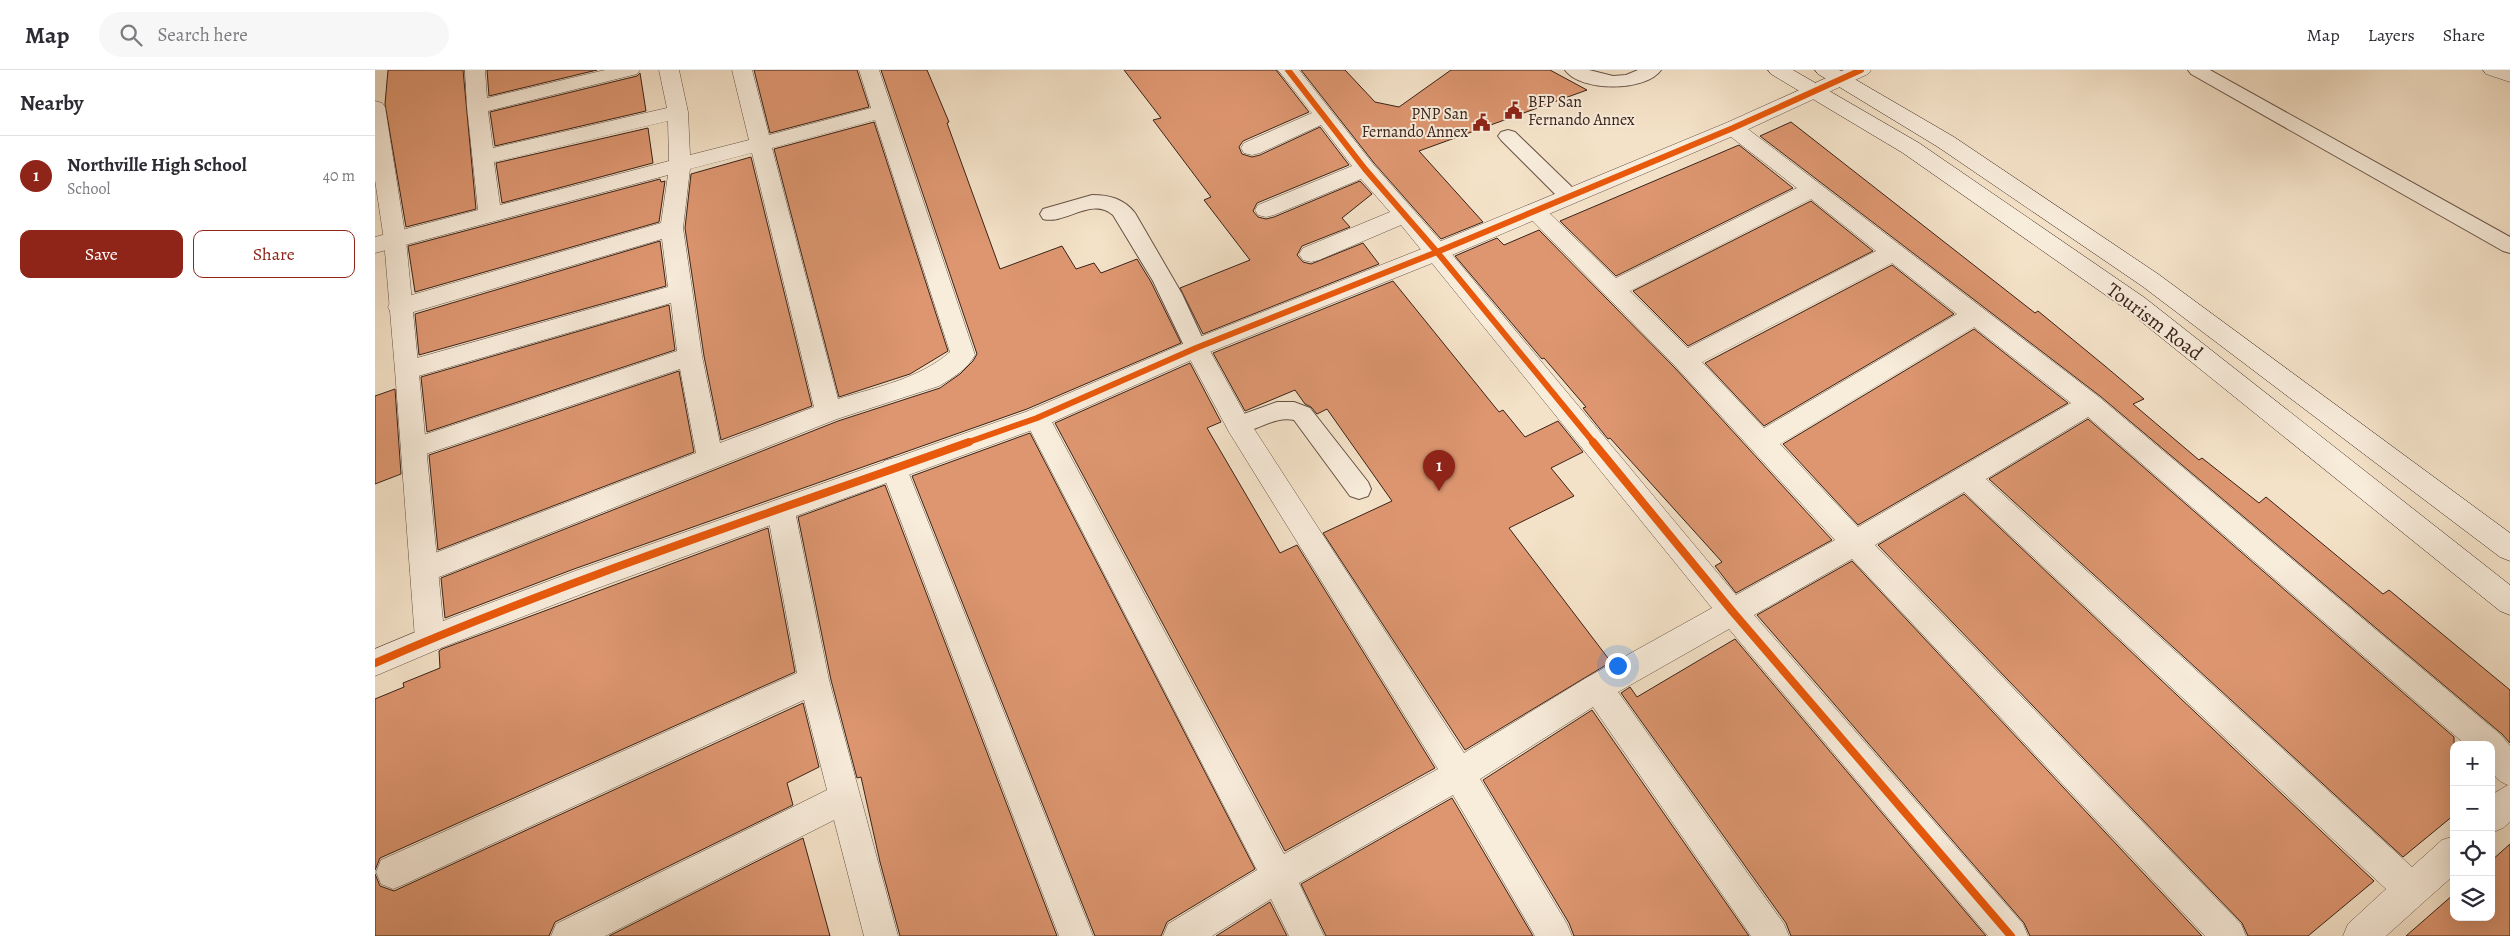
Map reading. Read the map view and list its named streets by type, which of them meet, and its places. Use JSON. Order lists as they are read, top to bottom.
{
  "streets": {
    "street": ["Tourism Road"]
  },
  "places": {
    "public building": ["BFP San Fernando Annex", "PNP San Fernando Annex"]
  },
  "page": {
    "header": "Map",
    "search": "Search here",
    "nav": ["Map", "Layers", "Share"],
    "heading": "Nearby",
    "list": [
      {
        "mark": "1",
        "name": "Northville High School",
        "note": "School",
        "value": "40 m"
      }
    ],
    "buttons": ["Save", "Share"],
    "pins": "1",
    "map_buttons": ["+", "−"]
  }
}
